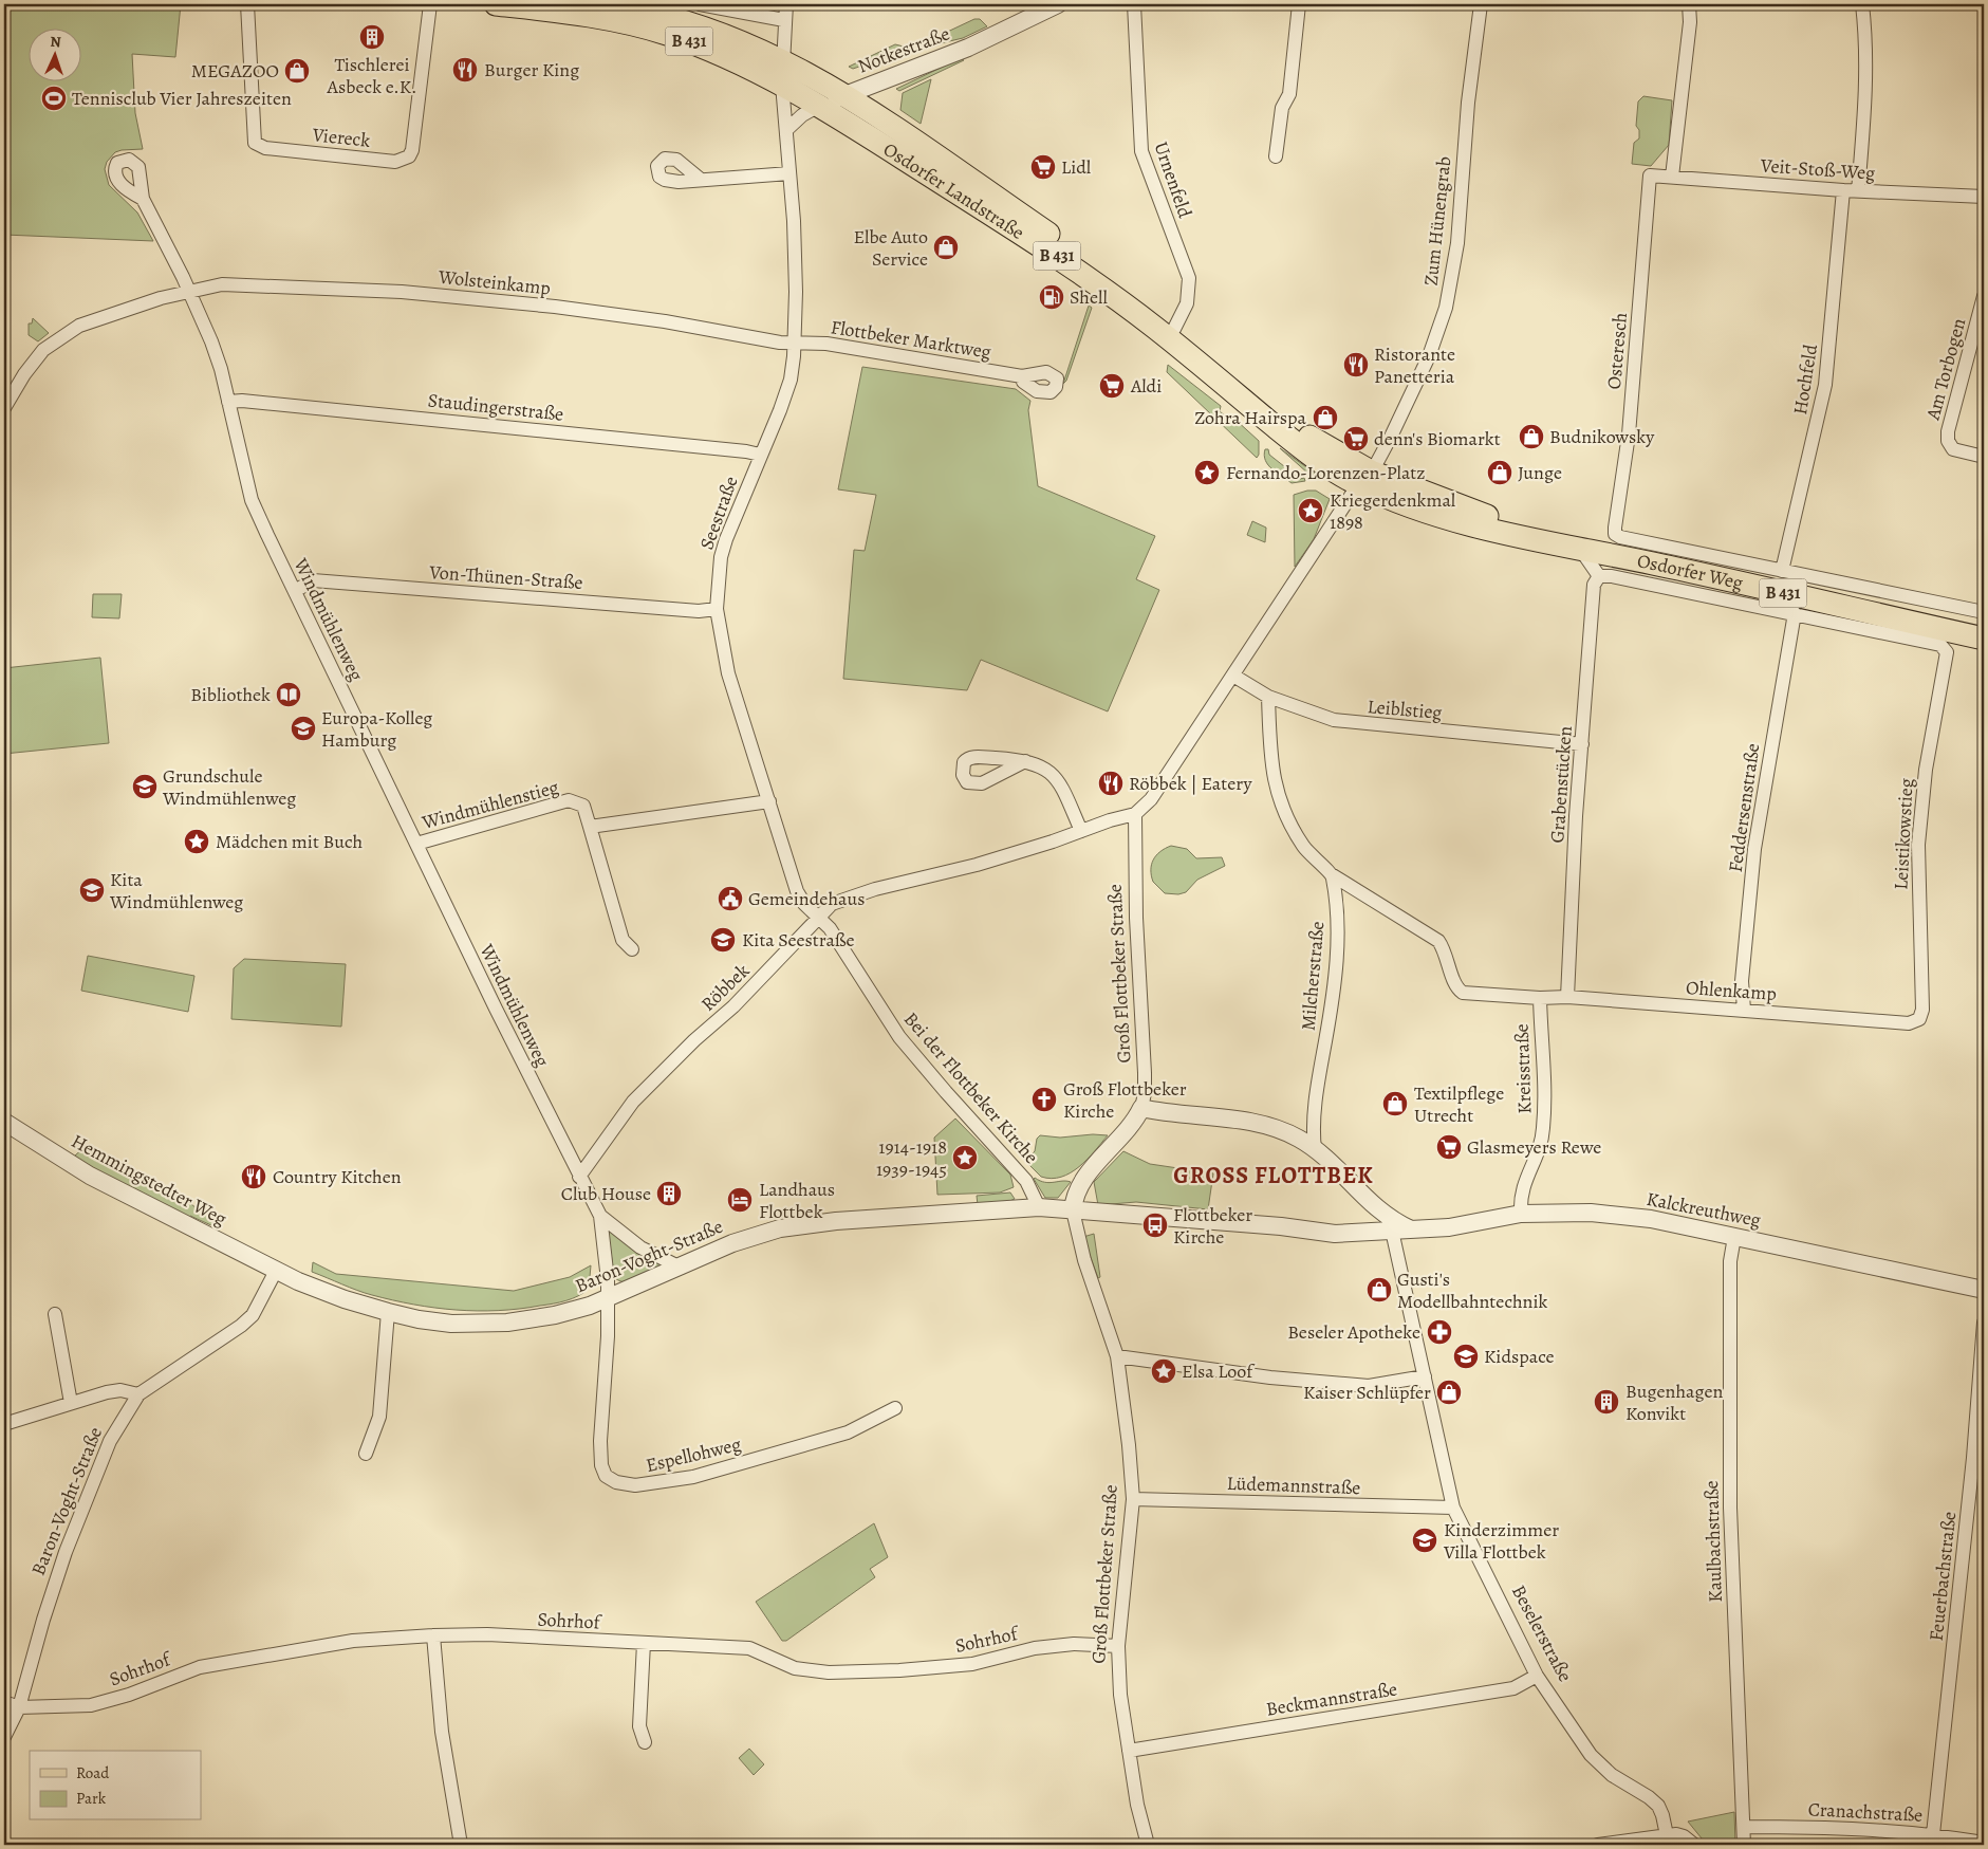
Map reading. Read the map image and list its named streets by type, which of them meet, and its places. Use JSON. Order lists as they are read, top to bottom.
{
  "streets": {
    "main road": ["B 431", "Osdorfer Landstraße", "Osdorfer Weg"],
    "street": [
      "Notkestraße",
      "Viereck",
      "Veit-Stoß-Weg",
      "Urnenfeld",
      "Zum Hünengrab",
      "Wolsteinkamp",
      "Flottbeker Marktweg",
      "Osteresch",
      "Am Torbogen",
      "Hochfeld",
      "Staudingerstraße",
      "Seestraße",
      "Von-Thünen-Straße",
      "Windmühlenweg",
      "Leiblstieg",
      "Grabenstücken",
      "Windmühlenstieg",
      "Feddersenstraße",
      "Leistikowstieg",
      "Groß Flottbeker Straße",
      "Milcherstraße",
      "Röbbek",
      "Ohlenkamp",
      "Kreisstraße",
      "Bei der Flottbeker Kirche",
      "Hemmingstedter Weg",
      "Kalckreuthweg",
      "Baron-Voght-Straße",
      "Espellohweg",
      "Lüdemannstraße",
      "Kaulbachstraße",
      "Feuerbachstraße",
      "Sohrhof",
      "Beselerstraße",
      "Beckmannstraße",
      "Cranachstraße"
    ]
  },
  "crossings": [
    ["Notkestraße", "Osdorfer Landstraße"],
    ["Veit-Stoß-Weg", "Osteresch"],
    ["Veit-Stoß-Weg", "Hochfeld"],
    ["Urnenfeld", "Osdorfer Landstraße"],
    ["Osdorfer Landstraße", "Zum Hünengrab"],
    ["Osdorfer Landstraße", "Seestraße"],
    ["Osdorfer Landstraße", "Osdorfer Weg"],
    ["Zum Hünengrab", "Osdorfer Weg"],
    ["Wolsteinkamp", "Flottbeker Marktweg"],
    ["Wolsteinkamp", "Seestraße"],
    ["Wolsteinkamp", "Windmühlenweg"],
    ["Flottbeker Marktweg", "Seestraße"],
    ["Osteresch", "Osdorfer Weg"],
    ["Hochfeld", "Osdorfer Weg"],
    ["Staudingerstraße", "Seestraße"],
    ["Staudingerstraße", "Windmühlenweg"],
    ["Seestraße", "Von-Thünen-Straße"],
    ["Seestraße", "Röbbek"],
    ["Seestraße", "Bei der Flottbeker Kirche"],
    ["Osdorfer Weg", "Grabenstücken"],
    ["Osdorfer Weg", "Feddersenstraße"],
    ["Osdorfer Weg", "Leistikowstieg"],
    ["Von-Thünen-Straße", "Windmühlenweg"],
    ["Windmühlenweg", "Windmühlenstieg"],
    ["Windmühlenweg", "Röbbek"],
    ["Windmühlenweg", "Baron-Voght-Straße"],
    ["Windmühlenweg", "Espellohweg"],
    ["Leiblstieg", "Grabenstücken"],
    ["Grabenstücken", "Ohlenkamp"],
    ["Feddersenstraße", "Ohlenkamp"],
    ["Leistikowstieg", "Ohlenkamp"],
    ["Groß Flottbeker Straße", "Röbbek"],
    ["Groß Flottbeker Straße", "Baron-Voght-Straße"],
    ["Groß Flottbeker Straße", "Lüdemannstraße"],
    ["Groß Flottbeker Straße", "Sohrhof"],
    ["Groß Flottbeker Straße", "Beckmannstraße"],
    ["Milcherstraße", "Kreisstraße"],
    ["Röbbek", "Bei der Flottbeker Kirche"],
    ["Ohlenkamp", "Kreisstraße"],
    ["Kreisstraße", "Kalckreuthweg"],
    ["Bei der Flottbeker Kirche", "Baron-Voght-Straße"],
    ["Hemmingstedter Weg", "Baron-Voght-Straße"],
    ["Kalckreuthweg", "Baron-Voght-Straße"],
    ["Kalckreuthweg", "Kaulbachstraße"],
    ["Baron-Voght-Straße", "Espellohweg"],
    ["Baron-Voght-Straße", "Sohrhof"],
    ["Baron-Voght-Straße", "Beselerstraße"],
    ["Lüdemannstraße", "Beselerstraße"],
    ["Kaulbachstraße", "Cranachstraße"],
    ["Feuerbachstraße", "Cranachstraße"],
    ["Beselerstraße", "Beckmannstraße"]
  ],
  "districts": ["GROSS FLOTTBEK"],
  "places": {
    "building": ["Tischlerei Asbeck e.K.", "Club House", "Bugenhagen Konvikt"],
    "restaurant": [
      "Burger King",
      "Ristorante Panetteria",
      "Röbbek | Eatery",
      "Country Kitchen"
    ],
    "shop": [
      "MEGAZOO",
      "Elbe Auto Service",
      "Zohra Hairspa",
      "Budnikowsky",
      "Junge",
      "Textilpflege Utrecht",
      "Gusti's Modellbahntechnik",
      "Kaiser Schlüpfer"
    ],
    "sports": ["Tennisclub Vier Jahreszeiten"],
    "supermarket": [
      "Lidl",
      "Aldi",
      "denn's Biomarkt",
      "Glasmeyers Rewe"
    ],
    "fuel station": ["Shell"],
    "place": [
      "Fernando-Lorenzen-Platz",
      "Kriegerdenkmal 1898",
      "Mädchen mit Buch",
      "1914-1918 1939-1945",
      "Elsa Loof"
    ],
    "library": ["Bibliothek"],
    "school or university": [
      "Europa-Kolleg Hamburg",
      "Grundschule Windmühlenweg",
      "Kita Windmühlenweg",
      "Kita Seestraße",
      "Kidspace",
      "Kinderzimmer Villa Flottbek"
    ],
    "public building": ["Gemeindehaus"],
    "church": ["Groß Flottbeker Kirche"],
    "hotel": ["Landhaus Flottbek"],
    "bus stop": ["Flottbeker Kirche"],
    "pharmacy": ["Beseler Apotheke"]
  },
  "legend": ["Road", "Park"],
  "north": "top"
}
